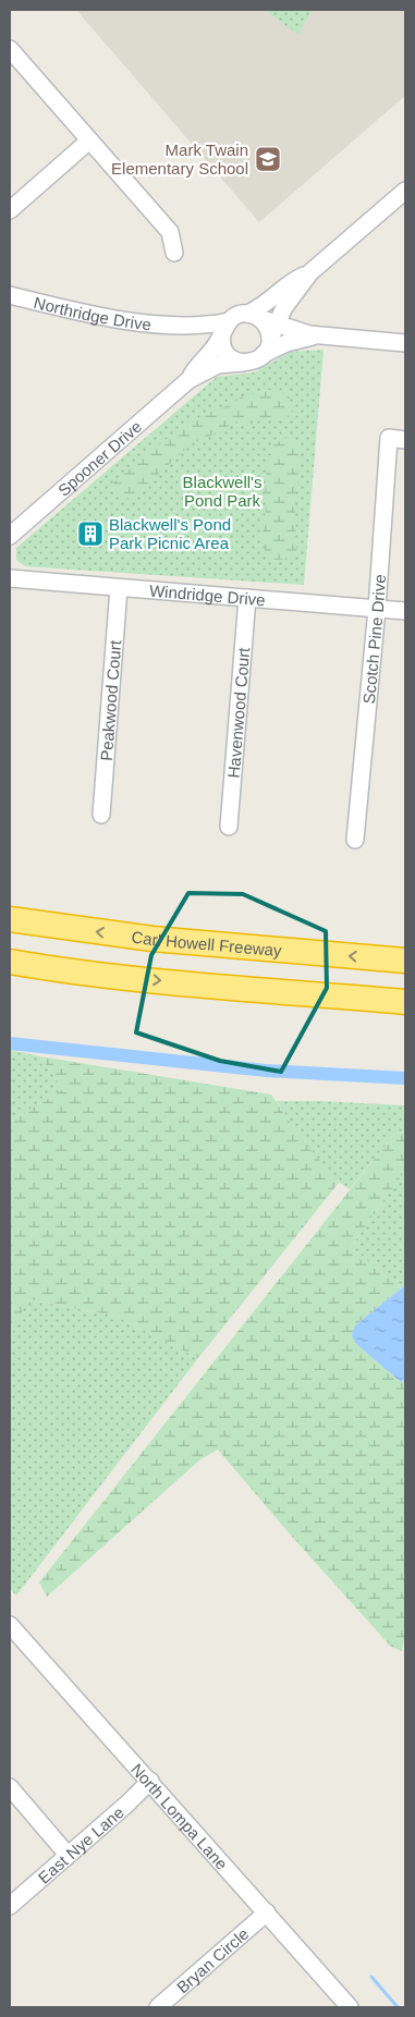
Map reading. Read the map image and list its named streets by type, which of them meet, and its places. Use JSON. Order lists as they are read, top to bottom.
{
  "streets": {
    "highway": ["Carl Howell Freeway"],
    "street": [
      "Northridge Drive",
      "Spooner Drive",
      "Windridge Drive",
      "Scotch Pine Drive",
      "Peakwood Court",
      "Havenwood Court",
      "North Lompa Lane",
      "East Nye Lane",
      "Bryan Circle"
    ]
  },
  "crossings": [
    ["Northridge Drive", "Spooner Drive"],
    ["Windridge Drive", "Scotch Pine Drive"],
    ["Windridge Drive", "Peakwood Court"],
    ["Windridge Drive", "Havenwood Court"],
    ["North Lompa Lane", "East Nye Lane"],
    ["North Lompa Lane", "Bryan Circle"]
  ],
  "parks": ["Blackwell's Pond Park"],
  "places": {
    "school or university": ["Mark Twain Elementary School"],
    "building": ["Blackwell's Pond Park Picnic Area"]
  }
}
